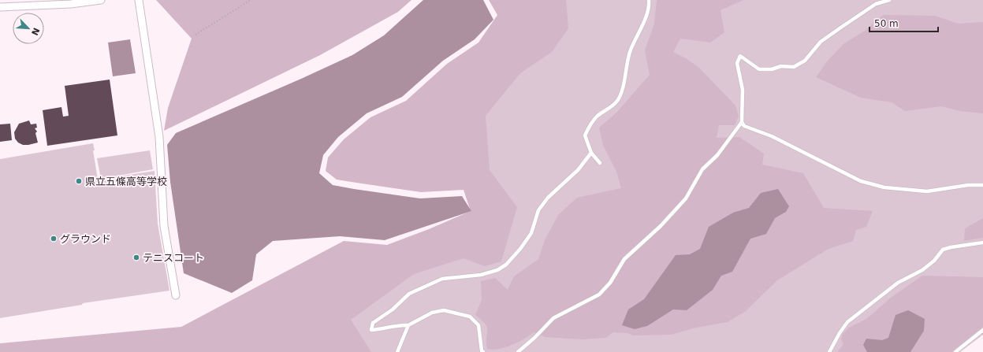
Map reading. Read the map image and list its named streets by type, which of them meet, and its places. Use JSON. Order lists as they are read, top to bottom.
{
  "places": ["県立五條高等学校", "グラウンド", "テニスコート"],
  "scale_bar": "50 m",
  "north": "bottom right"
}
